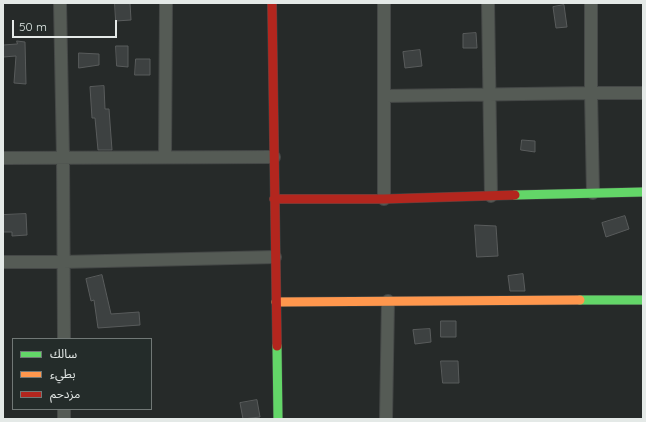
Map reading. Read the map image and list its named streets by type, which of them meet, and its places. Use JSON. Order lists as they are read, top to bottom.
{
  "legend": ["سالك", "بطيء", "مزدحم"],
  "scale_bar": "50 m"
}
